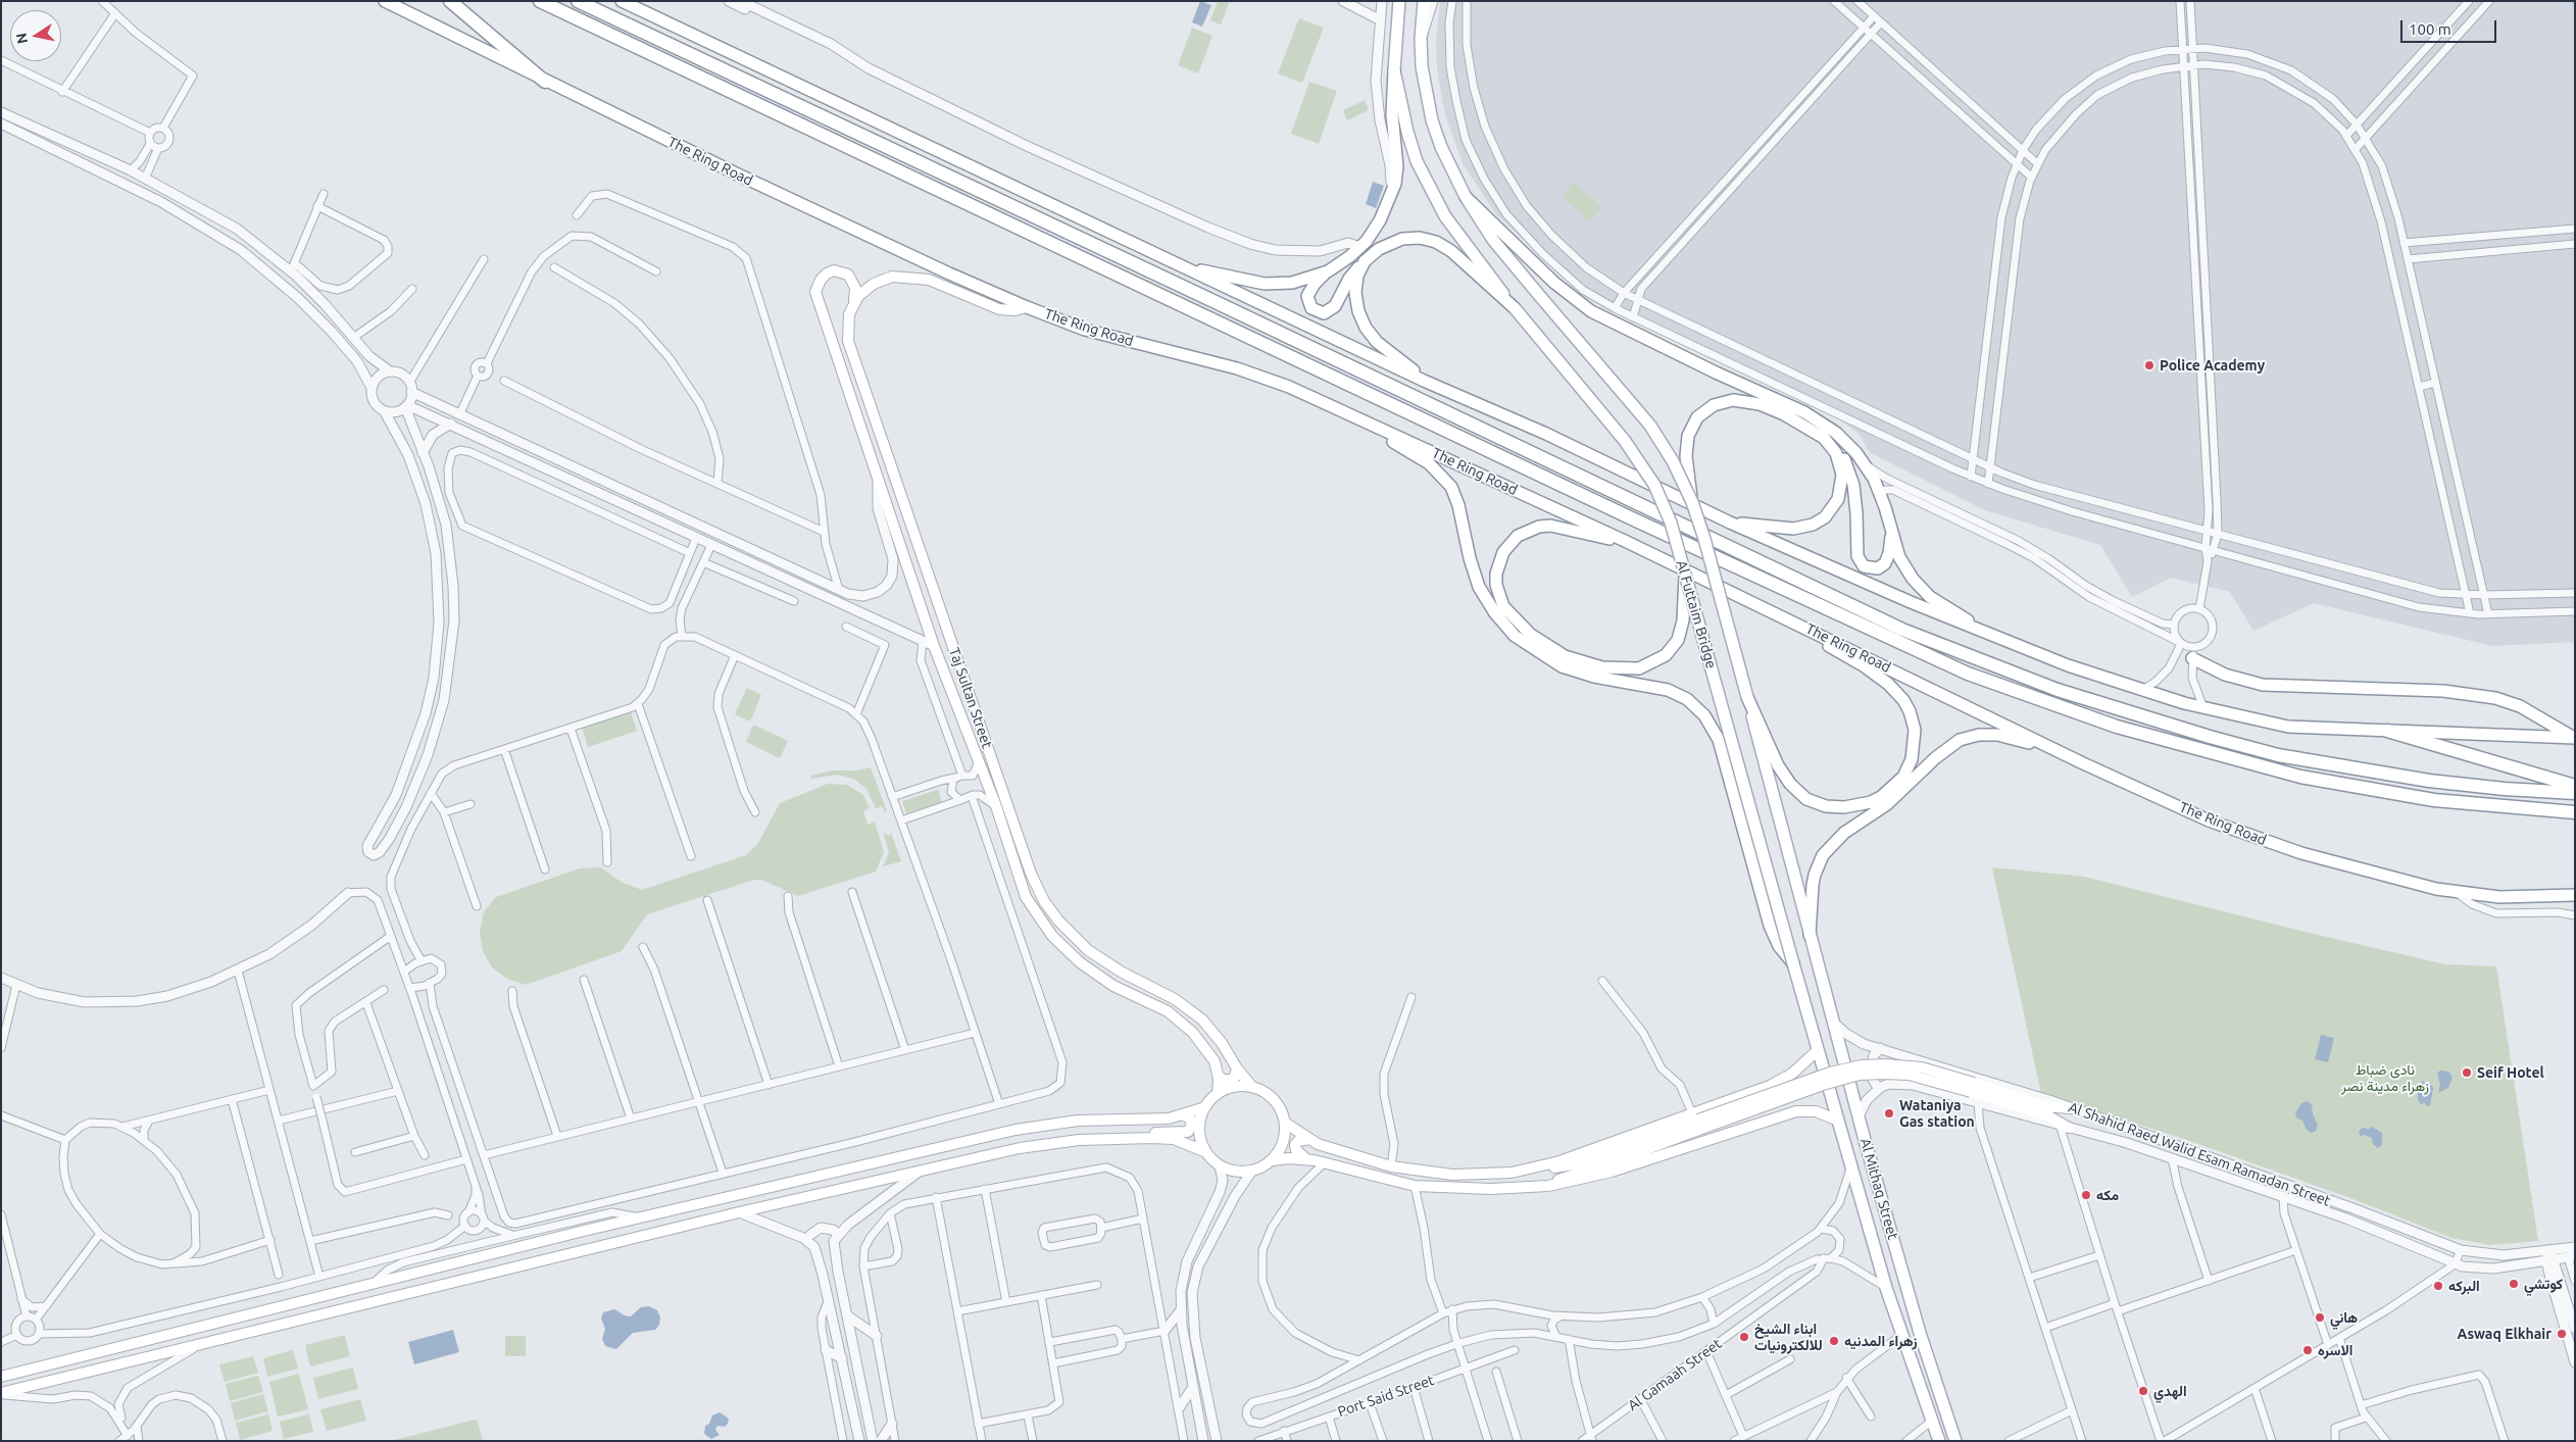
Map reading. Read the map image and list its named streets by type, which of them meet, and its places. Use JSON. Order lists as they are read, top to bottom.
{
  "streets": {
    "highway": ["The Ring Road"],
    "main road": ["Al Futtaim Bridge", "Taj Sultan Street", "Al Mithaq Street"],
    "street": ["Al Shahid Raed Walid Esam Ramadan Street", "Al Gamaah Street", "Port Said Street"]
  },
  "crossings": [
    ["Al Futtaim Bridge", "Al Mithaq Street"],
    ["Al Shahid Raed Walid Esam Ramadan Street", "Al Mithaq Street"]
  ],
  "parks": ["نادى ضباط زهراء مدينة نصر"],
  "places": [
    "Police Academy",
    "Seif Hotel",
    "Wataniya Gas station",
    "مكه",
    "كوتشي",
    "البركه",
    "هاني",
    "Aswaq Elkhair",
    "ابناء الشيخ للالكترونيات",
    "زهراء المدنيه",
    "الاسره",
    "الهدي"
  ],
  "scale_bar": "100 m",
  "north": "left"
}
